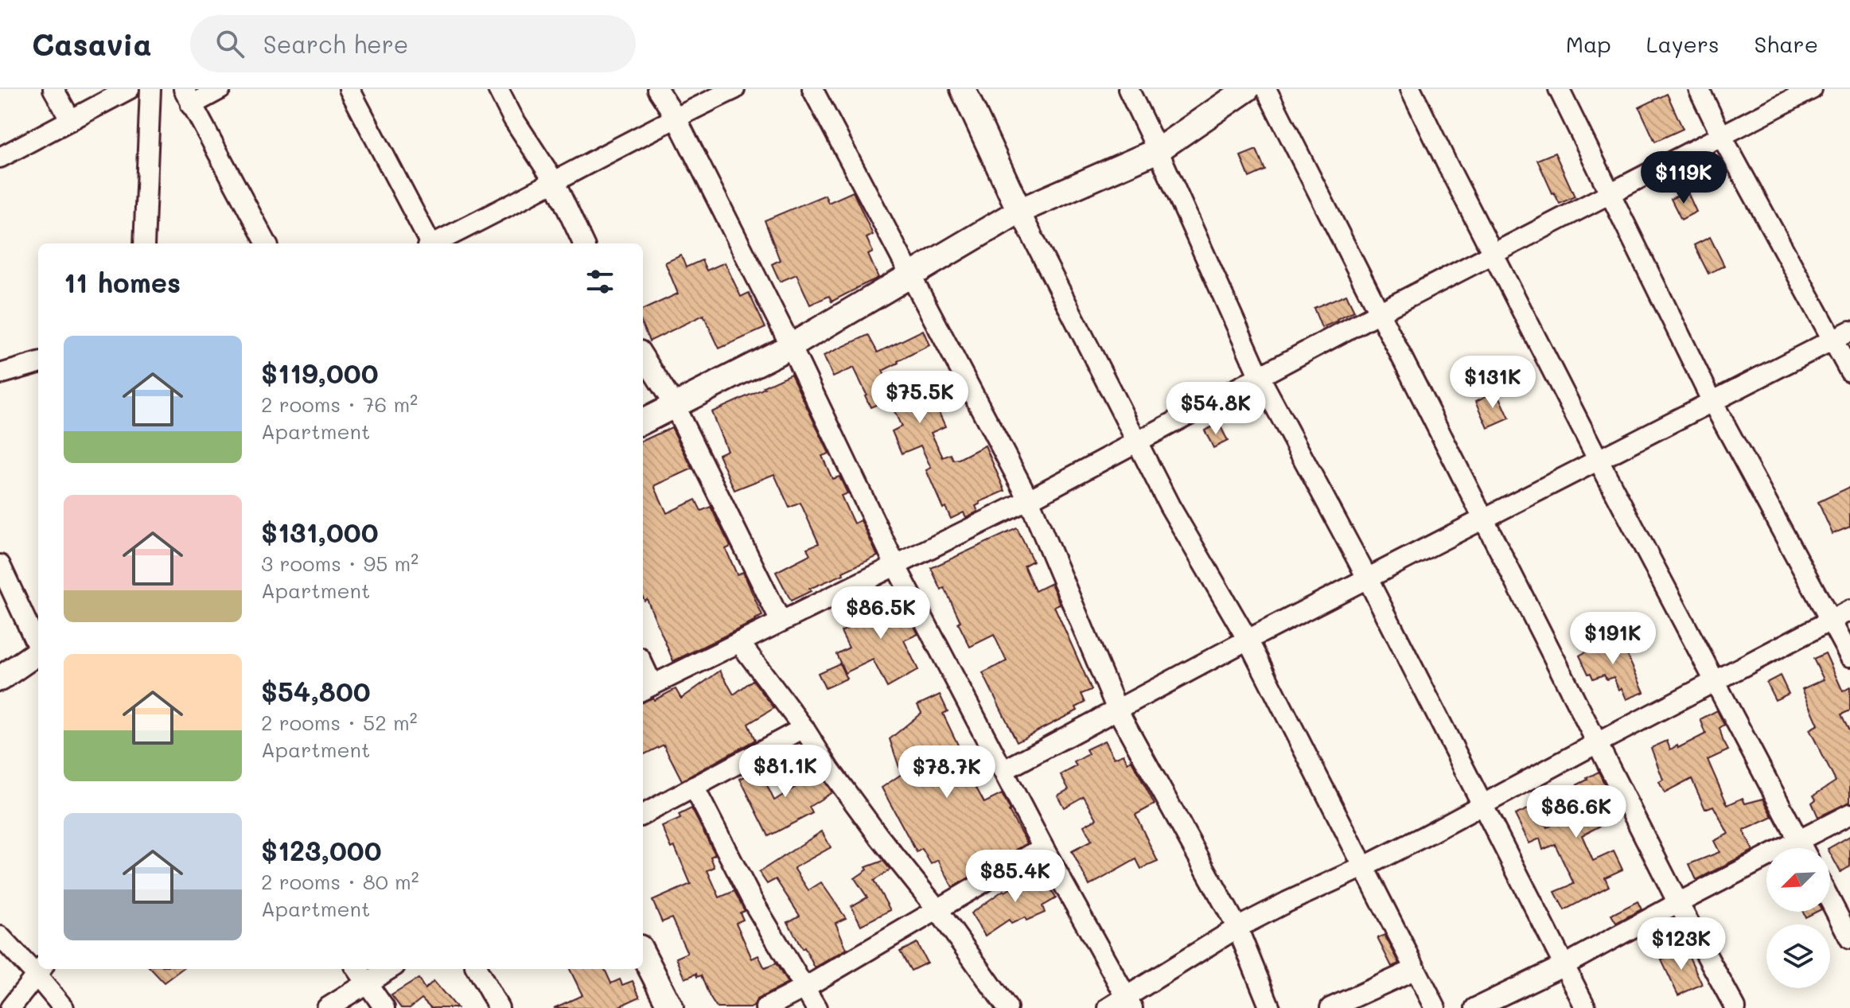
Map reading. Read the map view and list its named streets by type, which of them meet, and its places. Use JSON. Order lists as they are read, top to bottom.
{
  "north": "bottom left",
  "page": {
    "header": "Casavia",
    "search": "Search here",
    "nav": ["Map", "Layers", "Share"],
    "price": [
      "$119K",
      "$131K",
      "$75.5K",
      "$54.8K",
      "$86.5K",
      "$191K",
      "$81.1K",
      "$78.7K",
      "$86.6K",
      "$85.4K",
      "$123K"
    ],
    "heading": "11 homes",
    "list": [
      {
        "name": "$119,000",
        "note": "2 rooms · 76 m² · Apartment"
      },
      {
        "name": "$131,000",
        "note": "3 rooms · 95 m² · Apartment"
      },
      {
        "name": "$54,800",
        "note": "2 rooms · 52 m² · Apartment"
      },
      {
        "name": "$123,000",
        "note": "2 rooms · 80 m² · Apartment"
      }
    ]
  }
}
